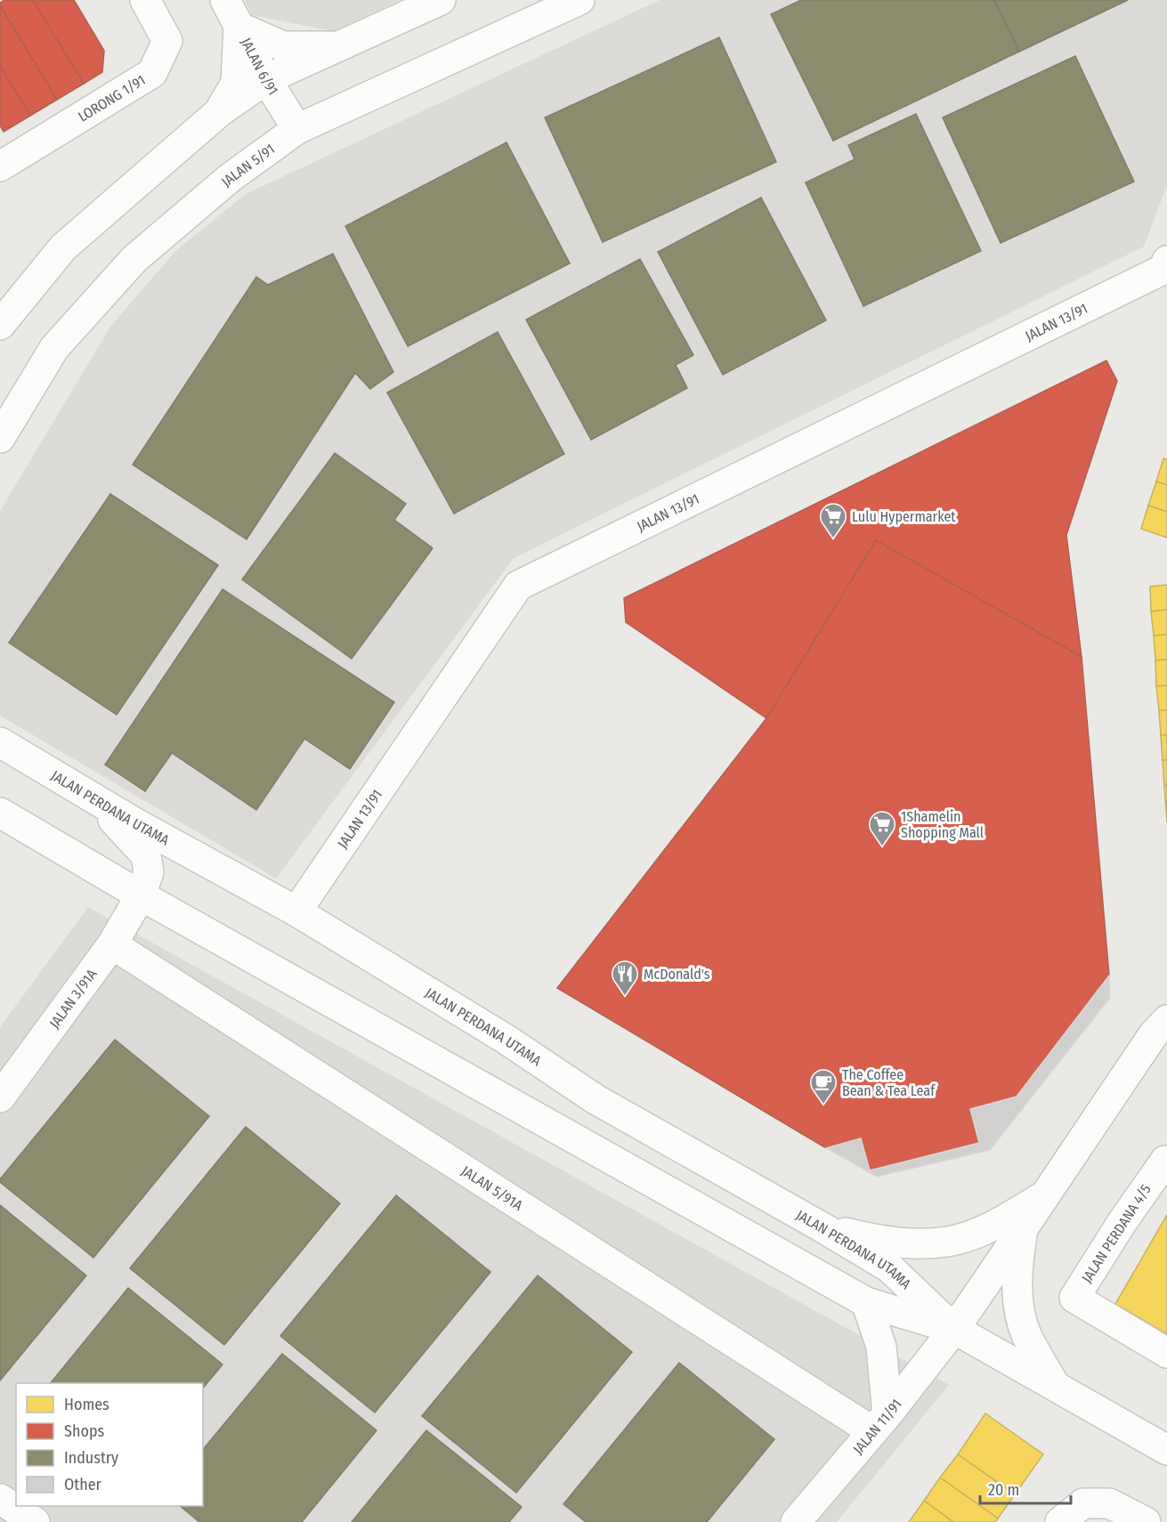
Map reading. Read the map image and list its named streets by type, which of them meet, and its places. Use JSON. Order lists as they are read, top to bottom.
{
  "streets": {
    "street": [
      "JALAN 6/91",
      "LORONG 1/91",
      "JALAN 5/91",
      "JALAN 13/91",
      "JALAN PERDANA UTAMA",
      "JALAN 3/91A",
      "JALAN 5/91A",
      "JALAN PERDANA 4/5",
      "JALAN 11/91"
    ]
  },
  "crossings": [
    ["JALAN 6/91", "JALAN 5/91"],
    ["JALAN 13/91", "JALAN PERDANA UTAMA"],
    ["JALAN PERDANA UTAMA", "JALAN 3/91A"],
    ["JALAN PERDANA UTAMA", "JALAN 11/91"],
    ["JALAN 3/91A", "JALAN 5/91A"],
    ["JALAN 5/91A", "JALAN 11/91"]
  ],
  "places": {
    "supermarket": ["Lulu Hypermarket", "1Shamelin Shopping Mall"],
    "restaurant": ["McDonald's"],
    "cafe": ["The Coffee Bean & Tea Leaf"]
  },
  "legend": [
    "Homes",
    "Shops",
    "Industry",
    "Other"
  ],
  "scale_bar": "20 m"
}
